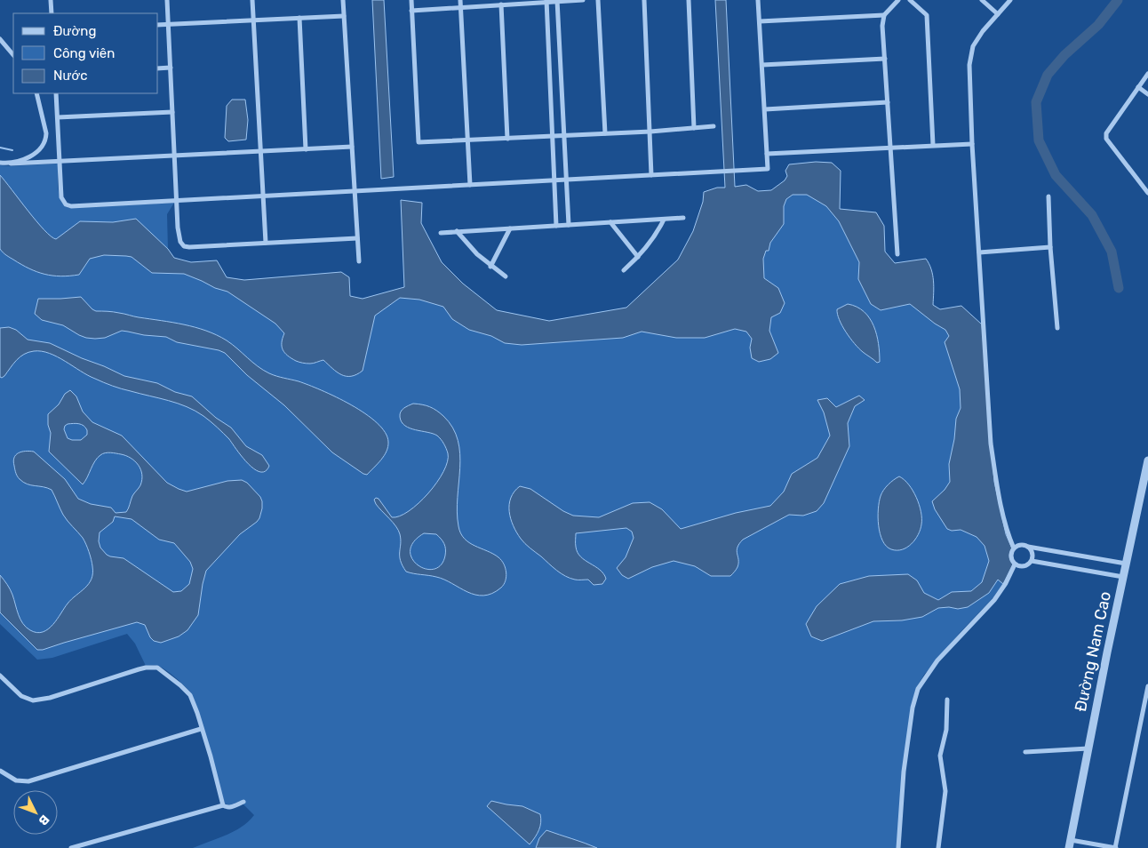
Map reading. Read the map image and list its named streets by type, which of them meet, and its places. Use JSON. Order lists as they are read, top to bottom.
{
  "streets": {
    "street": ["Đường Nam Cao"]
  },
  "legend": ["Đường", "Công viên", "Nước"],
  "north": "bottom right"
}
